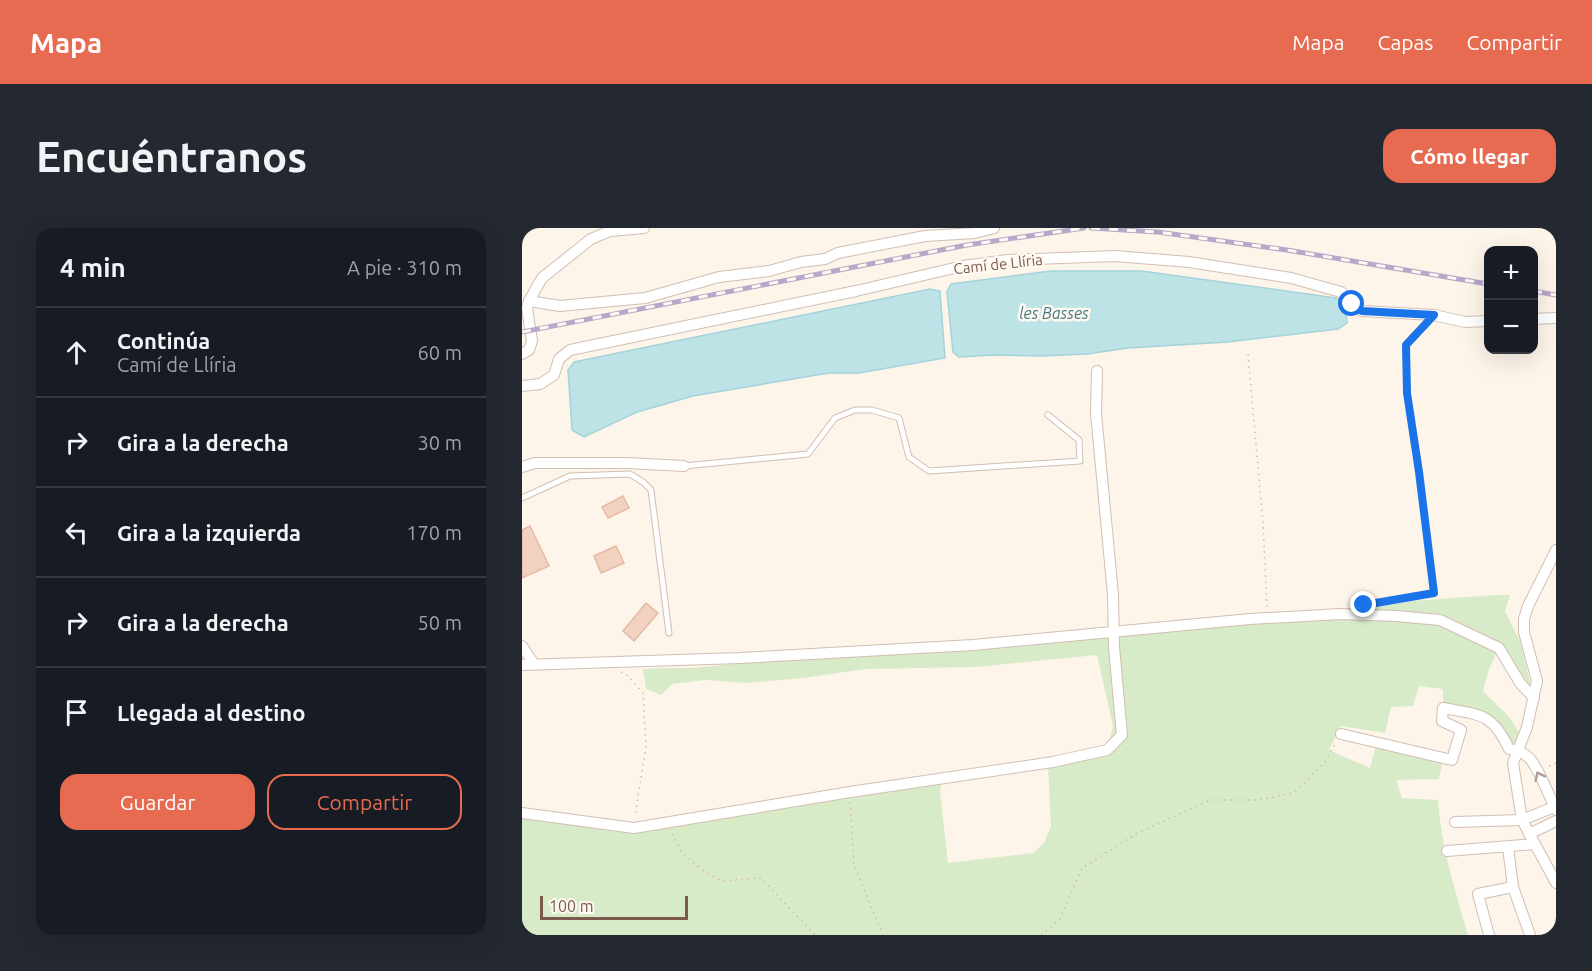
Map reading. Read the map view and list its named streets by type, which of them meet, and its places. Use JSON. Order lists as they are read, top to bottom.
{
  "streets": {
    "street": ["Camí de Llíria"]
  },
  "water": ["les Basses"],
  "scale_bar": "100 m",
  "page": {
    "header": "Mapa",
    "nav": ["Mapa", "Capas", "Compartir"],
    "buttons": [
      "Cómo llegar",
      ["Guardar", "Compartir"]
    ],
    "title": "Encuéntranos",
    "heading": ["4 min", "A pie · 310 m"],
    "map_buttons": ["+", "−"],
    "list": [
      ["Continúa", "Camí de Llíria", "60 m"],
      ["Gira a la derecha", "30 m"],
      ["Gira a la izquierda", "170 m"],
      ["Gira a la derecha", "50 m"],
      "Llegada al destino"
    ],
    "scale": "100 m"
  }
}
